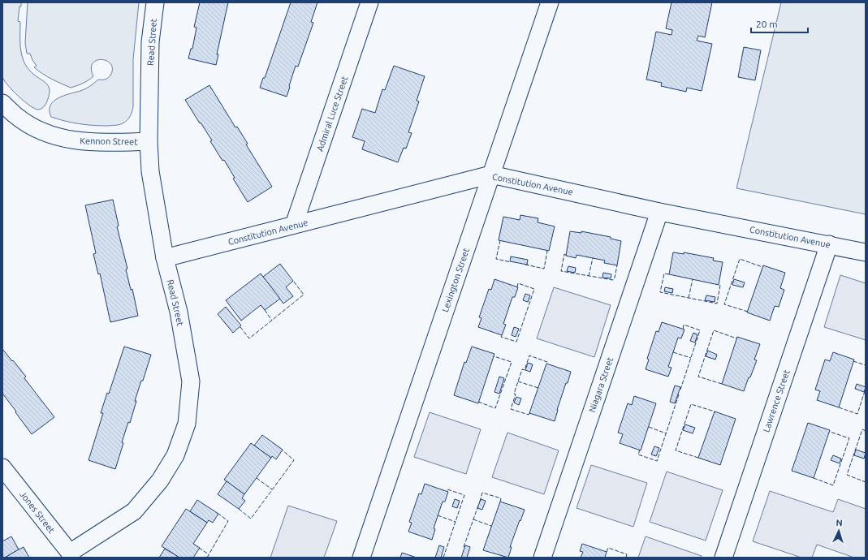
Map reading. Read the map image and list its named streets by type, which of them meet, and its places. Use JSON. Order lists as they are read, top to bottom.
{
  "streets": {
    "street": [
      "Read Street",
      "Admiral Luce Street",
      "Kennon Street",
      "Constitution Avenue",
      "Lexington Street",
      "Niagara Street",
      "Lawrence Street",
      "Jones Street"
    ]
  },
  "crossings": [
    ["Read Street", "Kennon Street"],
    ["Read Street", "Constitution Avenue"],
    ["Read Street", "Jones Street"],
    ["Admiral Luce Street", "Constitution Avenue"],
    ["Constitution Avenue", "Lexington Street"],
    ["Constitution Avenue", "Niagara Street"],
    ["Constitution Avenue", "Lawrence Street"]
  ],
  "scale_bar": "20 m",
  "north": "top"
}
